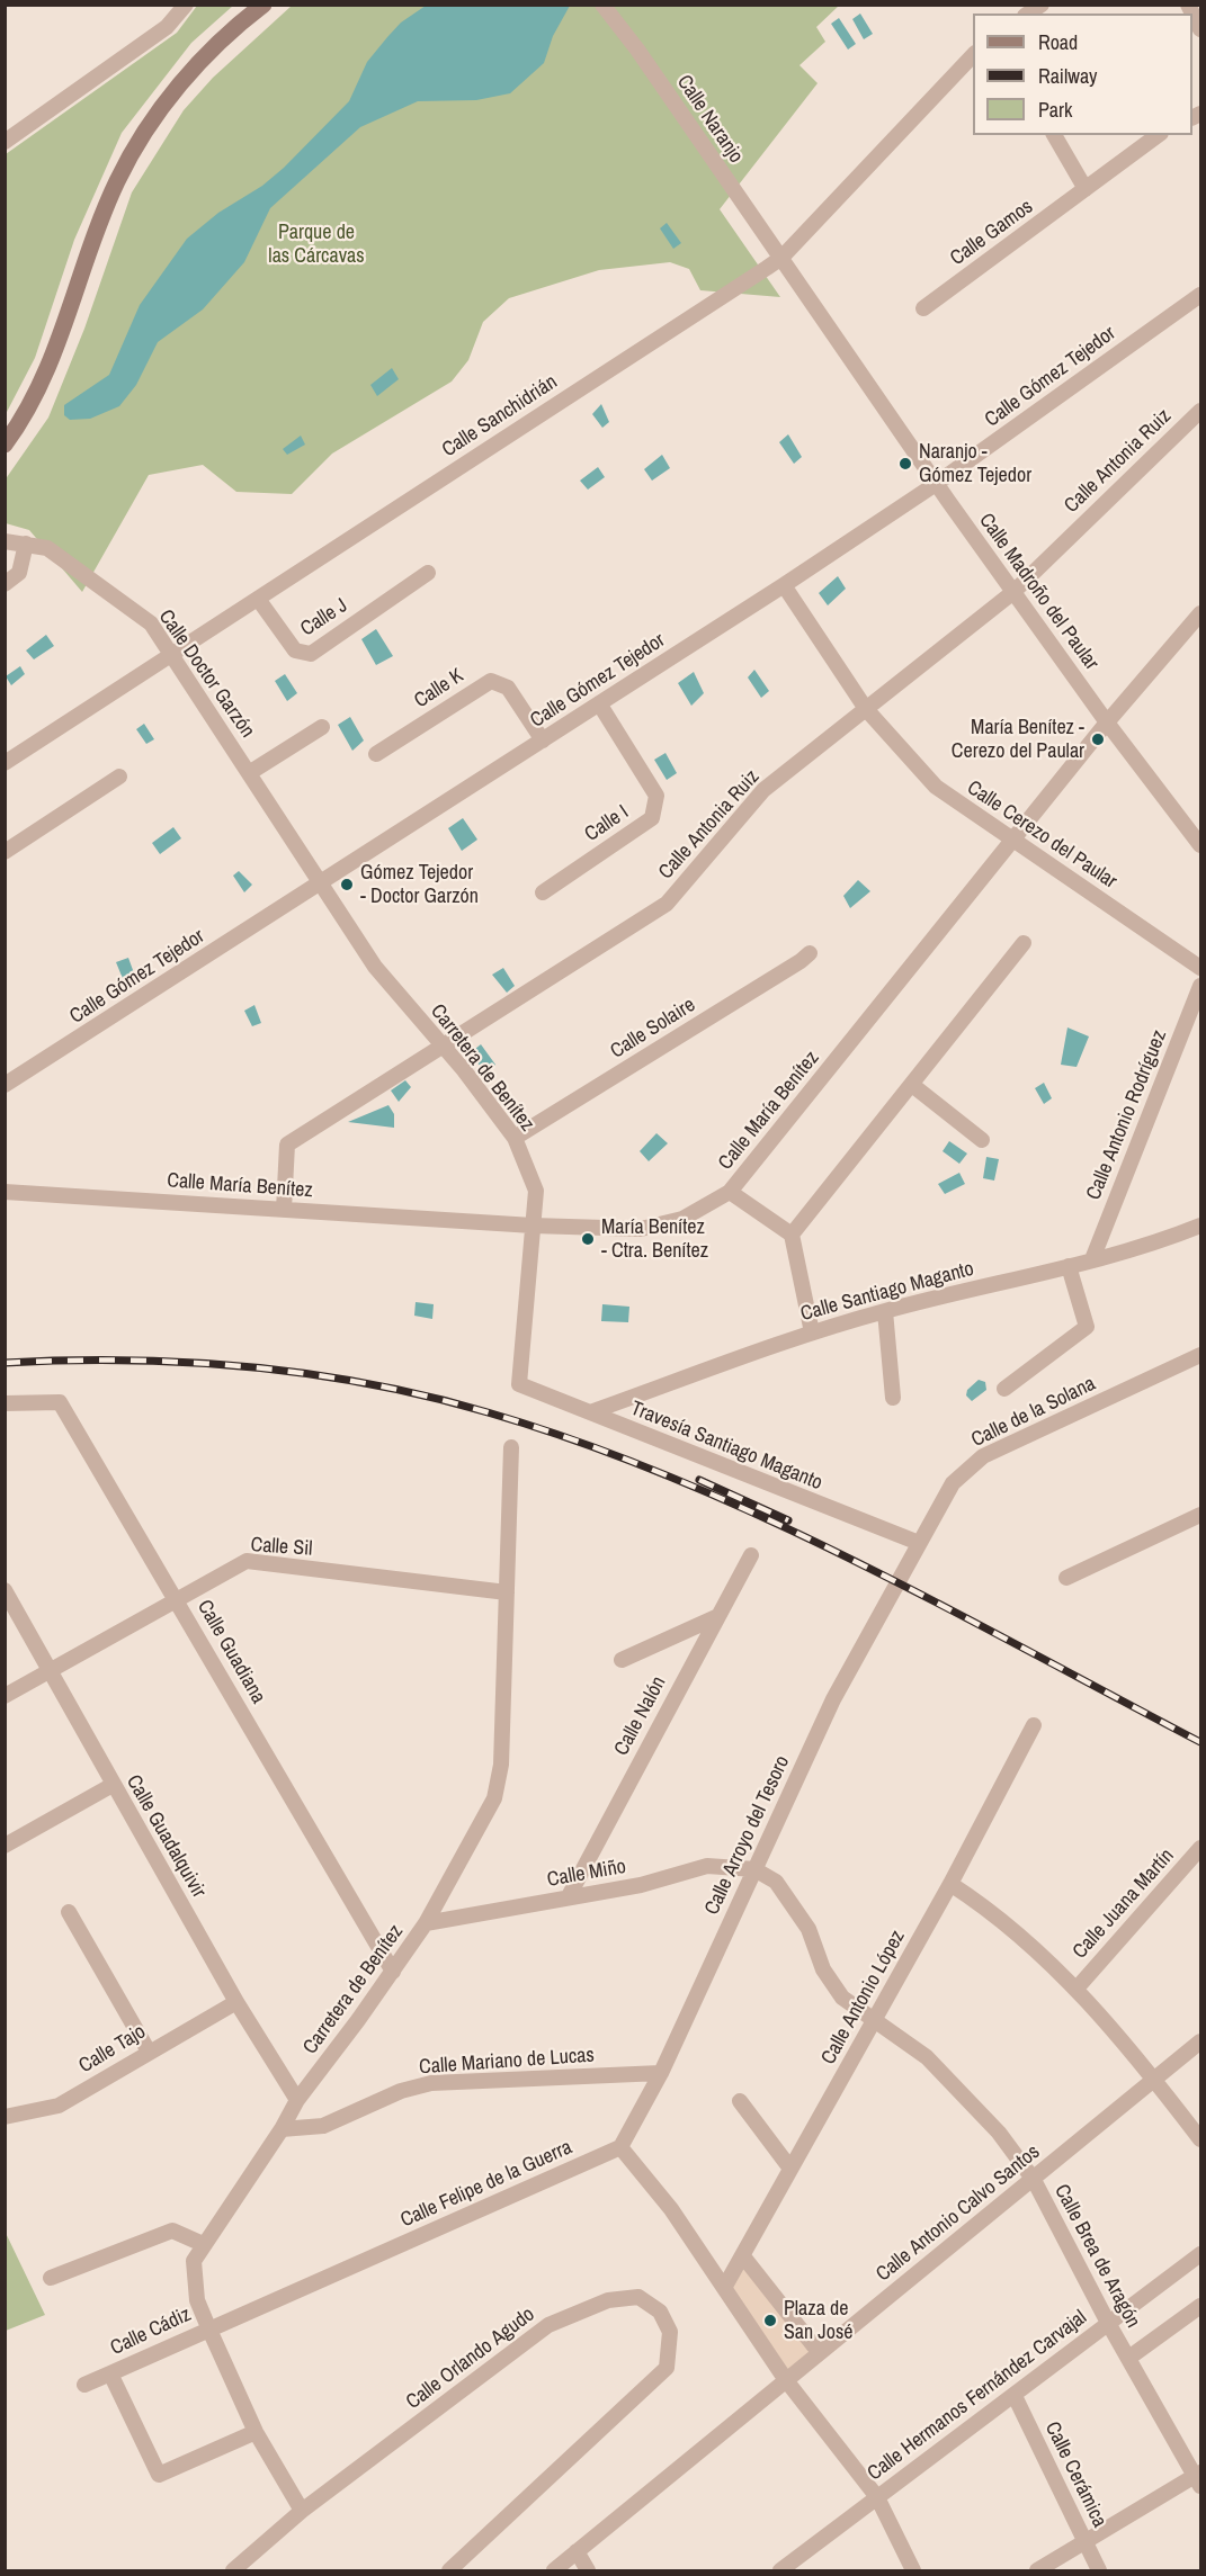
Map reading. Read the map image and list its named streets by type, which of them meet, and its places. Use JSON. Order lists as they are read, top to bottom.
{
  "streets": {
    "street": [
      "Calle Naranjo",
      "Calle Gamos",
      "Calle Gómez Tejedor",
      "Calle Sanchidrián",
      "Calle Antonia Ruiz",
      "Calle Madroño del Paular",
      "Calle J",
      "Calle Doctor Garzón",
      "Calle K",
      "Calle I",
      "Calle Cerezo del Paular",
      "Calle Solaire",
      "Carretera de Benítez",
      "Calle María Benítez",
      "Calle Antonio Rodríguez",
      "Calle Santiago Maganto",
      "Calle de la Solana",
      "Travesía Santiago Maganto",
      "Calle Sil",
      "Calle Guadiana",
      "Calle Nalón",
      "Calle Arroyo del Tesoro",
      "Calle Guadalquivir",
      "Calle Miño",
      "Calle Juana Martín",
      "Calle Antonio López",
      "Calle Tajo",
      "Calle Mariano de Lucas",
      "Calle Felipe de la Guerra",
      "Calle Antonio Calvo Santos",
      "Calle Brea de Aragón",
      "Calle Cádiz",
      "Calle Orlando Agudo",
      "Calle Hermanos Fernández Carvajal",
      "Calle Cerámica"
    ]
  },
  "crossings": [
    ["Calle Naranjo", "Calle Sanchidrián"],
    ["Calle Naranjo", "Calle Madroño del Paular"],
    ["Calle Gómez Tejedor", "Calle Madroño del Paular"],
    ["Calle Gómez Tejedor", "Calle Doctor Garzón"],
    ["Calle Gómez Tejedor", "Calle K"],
    ["Calle Gómez Tejedor", "Calle I"],
    ["Calle Gómez Tejedor", "Calle Cerezo del Paular"],
    ["Calle Gómez Tejedor", "Carretera de Benítez"],
    ["Calle Sanchidrián", "Calle Madroño del Paular"],
    ["Calle Sanchidrián", "Calle J"],
    ["Calle Sanchidrián", "Calle Doctor Garzón"],
    ["Calle Antonia Ruiz", "Calle Madroño del Paular"],
    ["Calle Antonia Ruiz", "Calle Cerezo del Paular"],
    ["Calle Antonia Ruiz", "Carretera de Benítez"],
    ["Calle Antonia Ruiz", "Calle María Benítez"],
    ["Calle Madroño del Paular", "Calle María Benítez"],
    ["Calle Doctor Garzón", "Carretera de Benítez"],
    ["Calle Cerezo del Paular", "Calle María Benítez"],
    ["Calle Solaire", "Carretera de Benítez"],
    ["Carretera de Benítez", "Calle María Benítez"],
    ["Carretera de Benítez", "Travesía Santiago Maganto"],
    ["Carretera de Benítez", "Calle Sil"],
    ["Carretera de Benítez", "Calle Guadiana"],
    ["Carretera de Benítez", "Calle Guadalquivir"],
    ["Carretera de Benítez", "Calle Miño"],
    ["Carretera de Benítez", "Calle Mariano de Lucas"],
    ["Carretera de Benítez", "Calle Felipe de la Guerra"],
    ["Carretera de Benítez", "Calle Cádiz"],
    ["Carretera de Benítez", "Calle Orlando Agudo"],
    ["Calle Antonio Rodríguez", "Calle Santiago Maganto"],
    ["Calle Santiago Maganto", "Travesía Santiago Maganto"],
    ["Calle de la Solana", "Travesía Santiago Maganto"],
    ["Calle de la Solana", "Calle Arroyo del Tesoro"],
    ["Travesía Santiago Maganto", "Calle Arroyo del Tesoro"],
    ["Calle Sil", "Calle Guadiana"],
    ["Calle Sil", "Calle Guadalquivir"],
    ["Calle Nalón", "Calle Miño"],
    ["Calle Arroyo del Tesoro", "Calle Miño"],
    ["Calle Arroyo del Tesoro", "Calle Mariano de Lucas"],
    ["Calle Arroyo del Tesoro", "Calle Felipe de la Guerra"],
    ["Calle Arroyo del Tesoro", "Calle Brea de Aragón"],
    ["Calle Guadalquivir", "Calle Tajo"],
    ["Calle Miño", "Calle Brea de Aragón"],
    ["Calle Antonio López", "Calle Brea de Aragón"],
    ["Calle Felipe de la Guerra", "Calle Cádiz"],
    ["Calle Antonio Calvo Santos", "Calle Brea de Aragón"],
    ["Calle Brea de Aragón", "Calle Hermanos Fernández Carvajal"],
    ["Calle Hermanos Fernández Carvajal", "Calle Cerámica"]
  ],
  "parks": ["Parque de las Cárcavas"],
  "places": [
    "Naranjo - Gómez Tejedor",
    "María Benítez - Cerezo del Paular",
    "Gómez Tejedor - Doctor Garzón",
    "María Benítez - Ctra. Benítez",
    "Plaza de San José"
  ],
  "legend": ["Road", "Railway", "Park"]
}
